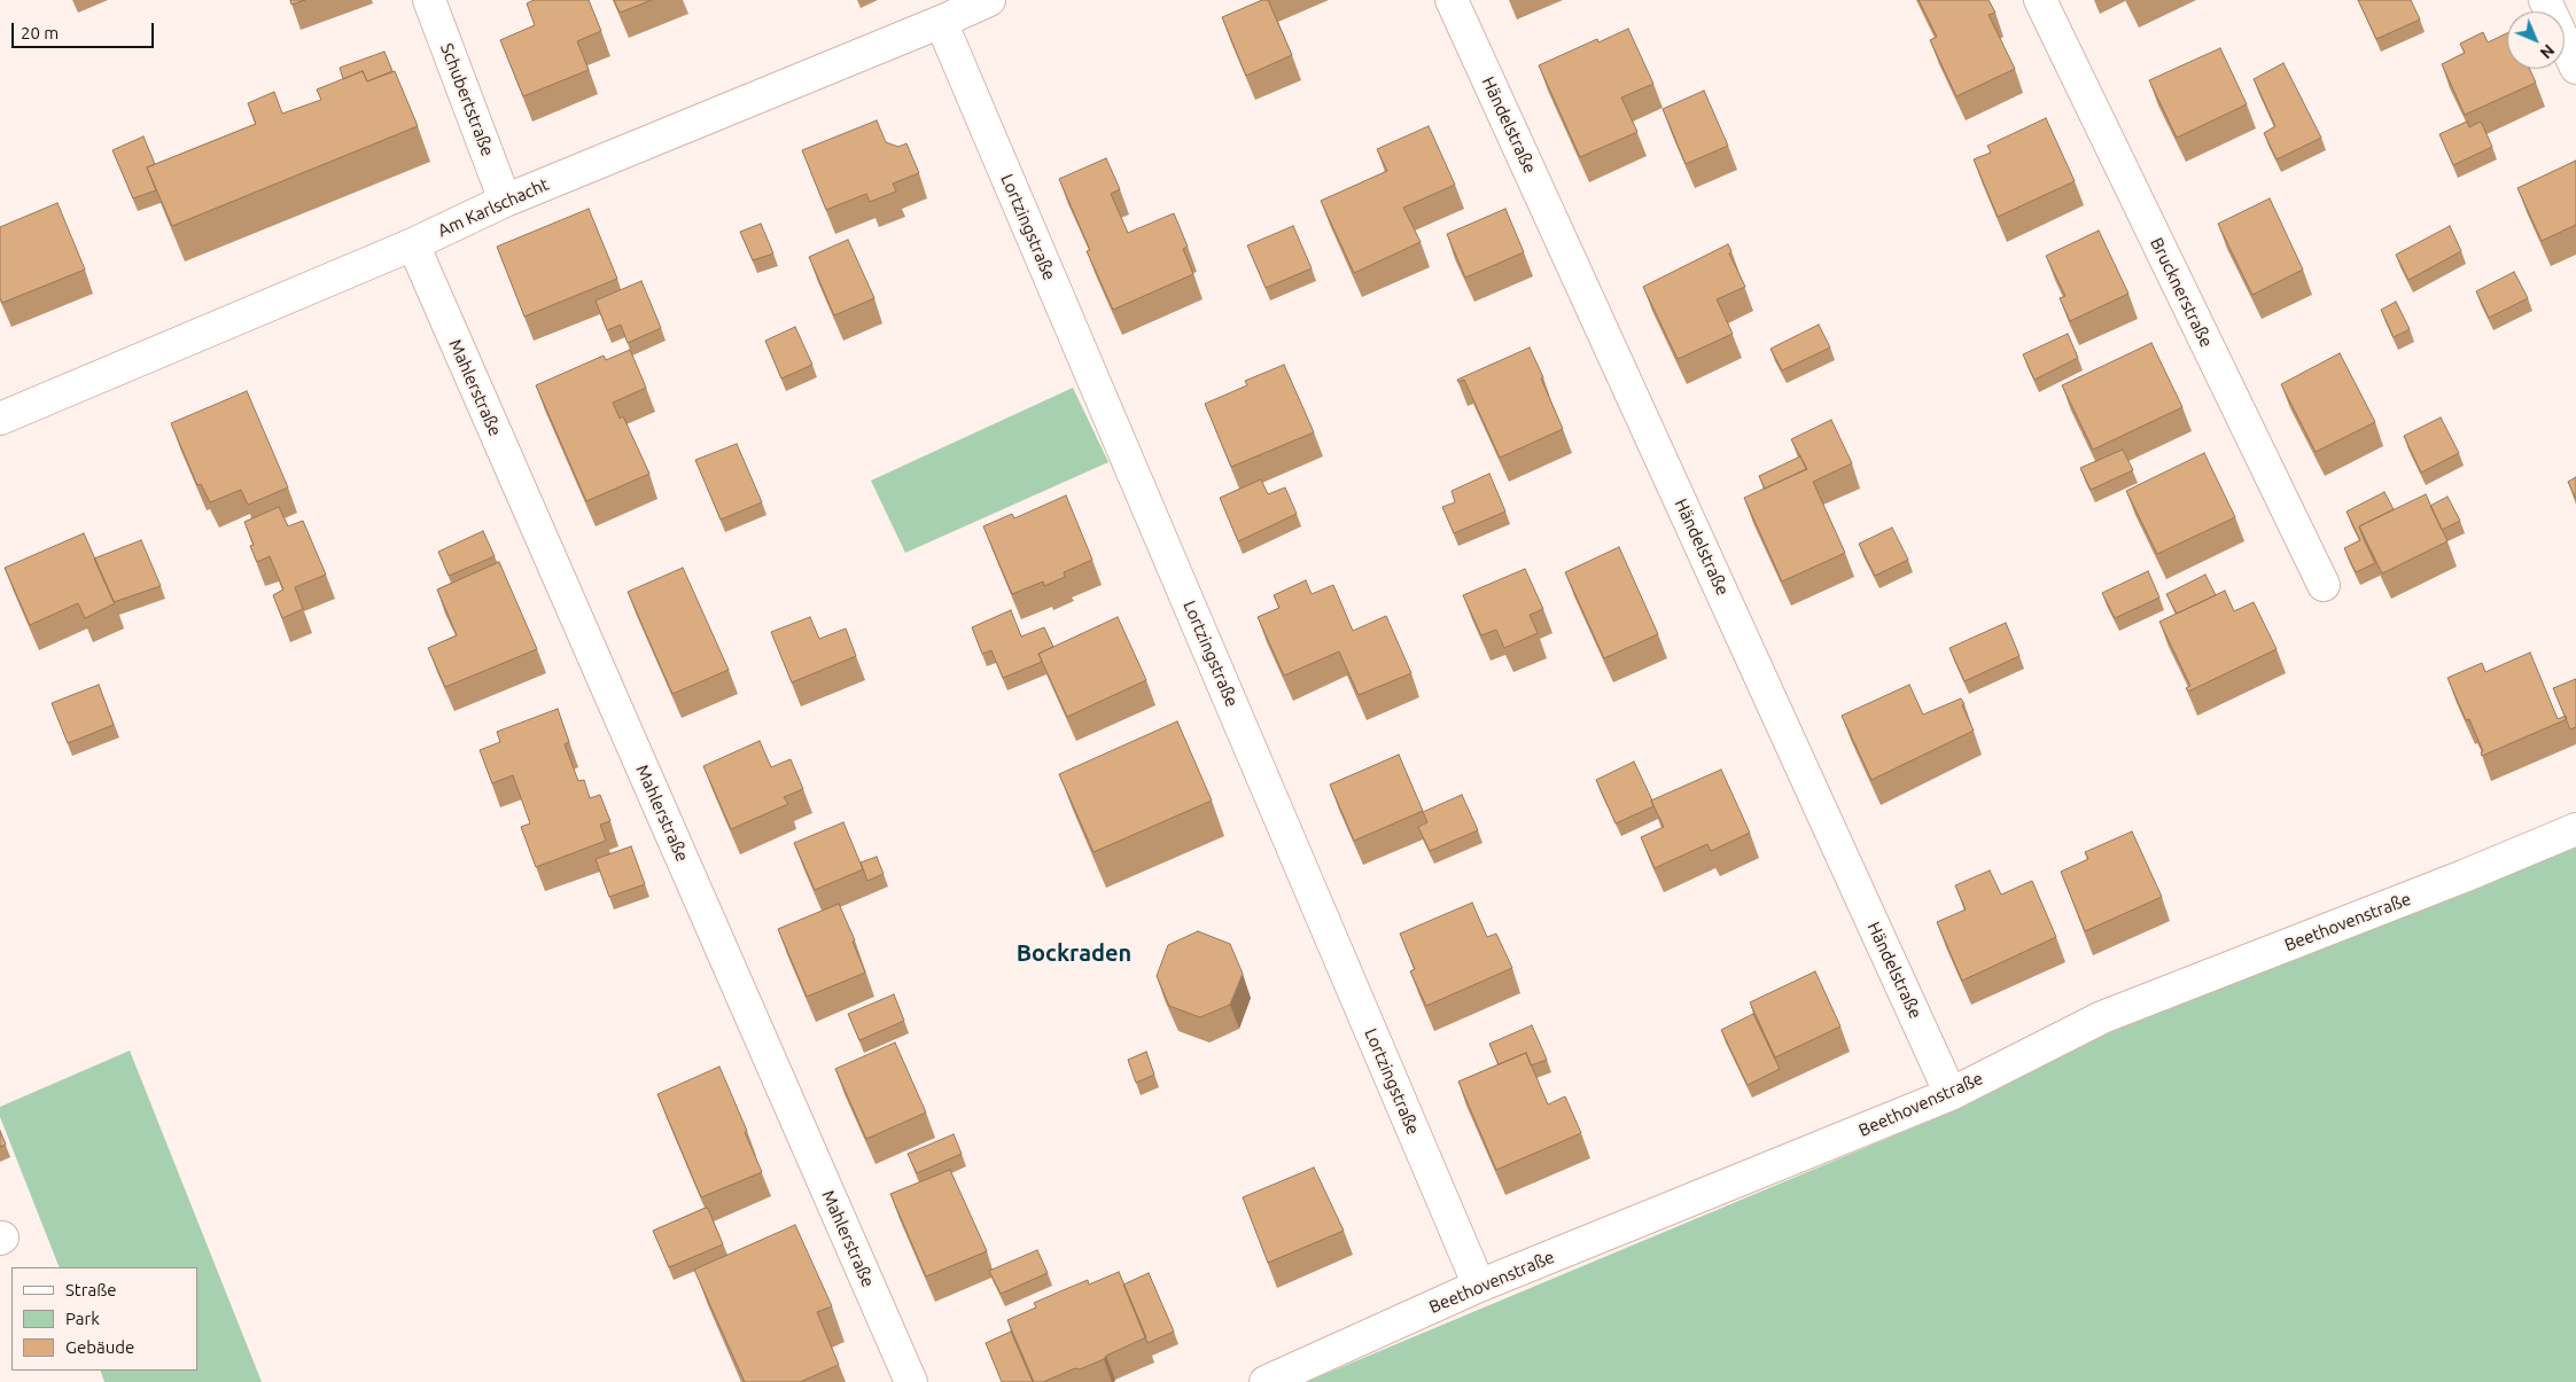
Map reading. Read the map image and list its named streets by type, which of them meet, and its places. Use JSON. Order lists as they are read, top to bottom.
{
  "streets": {
    "street": [
      "Schubertstraße",
      "Händelstraße",
      "Am Karlschacht",
      "Lortzingstraße",
      "Brucknerstraße",
      "Mahlerstraße",
      "Beethovenstraße"
    ]
  },
  "crossings": [
    ["Schubertstraße", "Am Karlschacht"],
    ["Händelstraße", "Beethovenstraße"],
    ["Am Karlschacht", "Lortzingstraße"],
    ["Am Karlschacht", "Mahlerstraße"],
    ["Lortzingstraße", "Beethovenstraße"]
  ],
  "districts": ["Bockraden"],
  "legend": ["Straße", "Park", "Gebäude"],
  "scale_bar": "20 m",
  "north": "bottom right"
}
